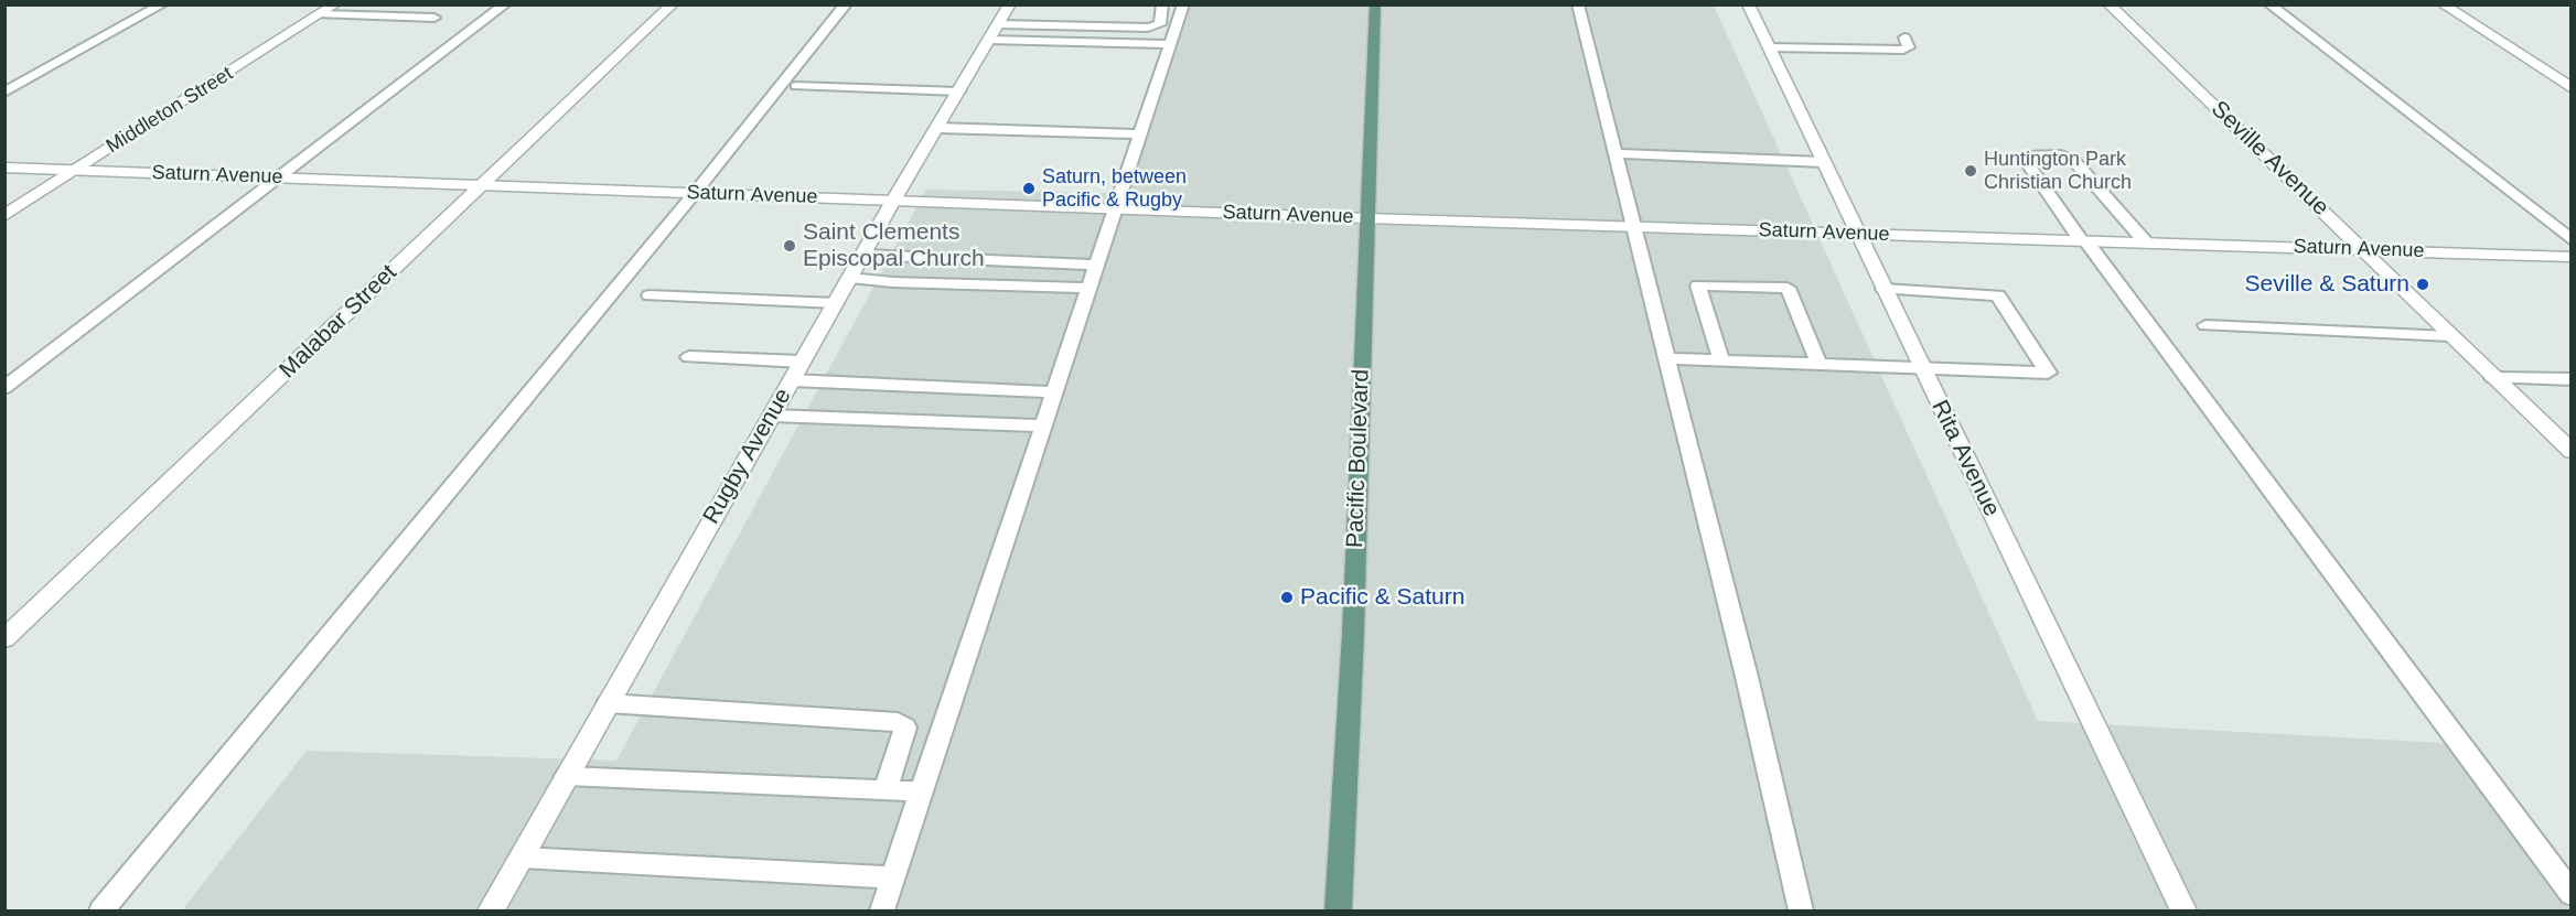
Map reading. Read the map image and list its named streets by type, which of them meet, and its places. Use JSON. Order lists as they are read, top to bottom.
{
  "streets": {
    "main road": ["Pacific Boulevard"],
    "street": [
      "Middleton Street",
      "Seville Avenue",
      "Saturn Avenue",
      "Malabar Street",
      "Rugby Avenue",
      "Rita Avenue"
    ]
  },
  "crossings": [
    ["Middleton Street", "Saturn Avenue"],
    ["Seville Avenue", "Saturn Avenue"],
    ["Saturn Avenue", "Malabar Street"],
    ["Saturn Avenue", "Rugby Avenue"],
    ["Saturn Avenue", "Pacific Boulevard"],
    ["Saturn Avenue", "Rita Avenue"]
  ],
  "places": [
    "Huntington Park Christian Church",
    "Saturn, between Pacific & Rugby",
    "Saint Clements Episcopal Church",
    "Seville & Saturn",
    "Pacific & Saturn"
  ]
}
